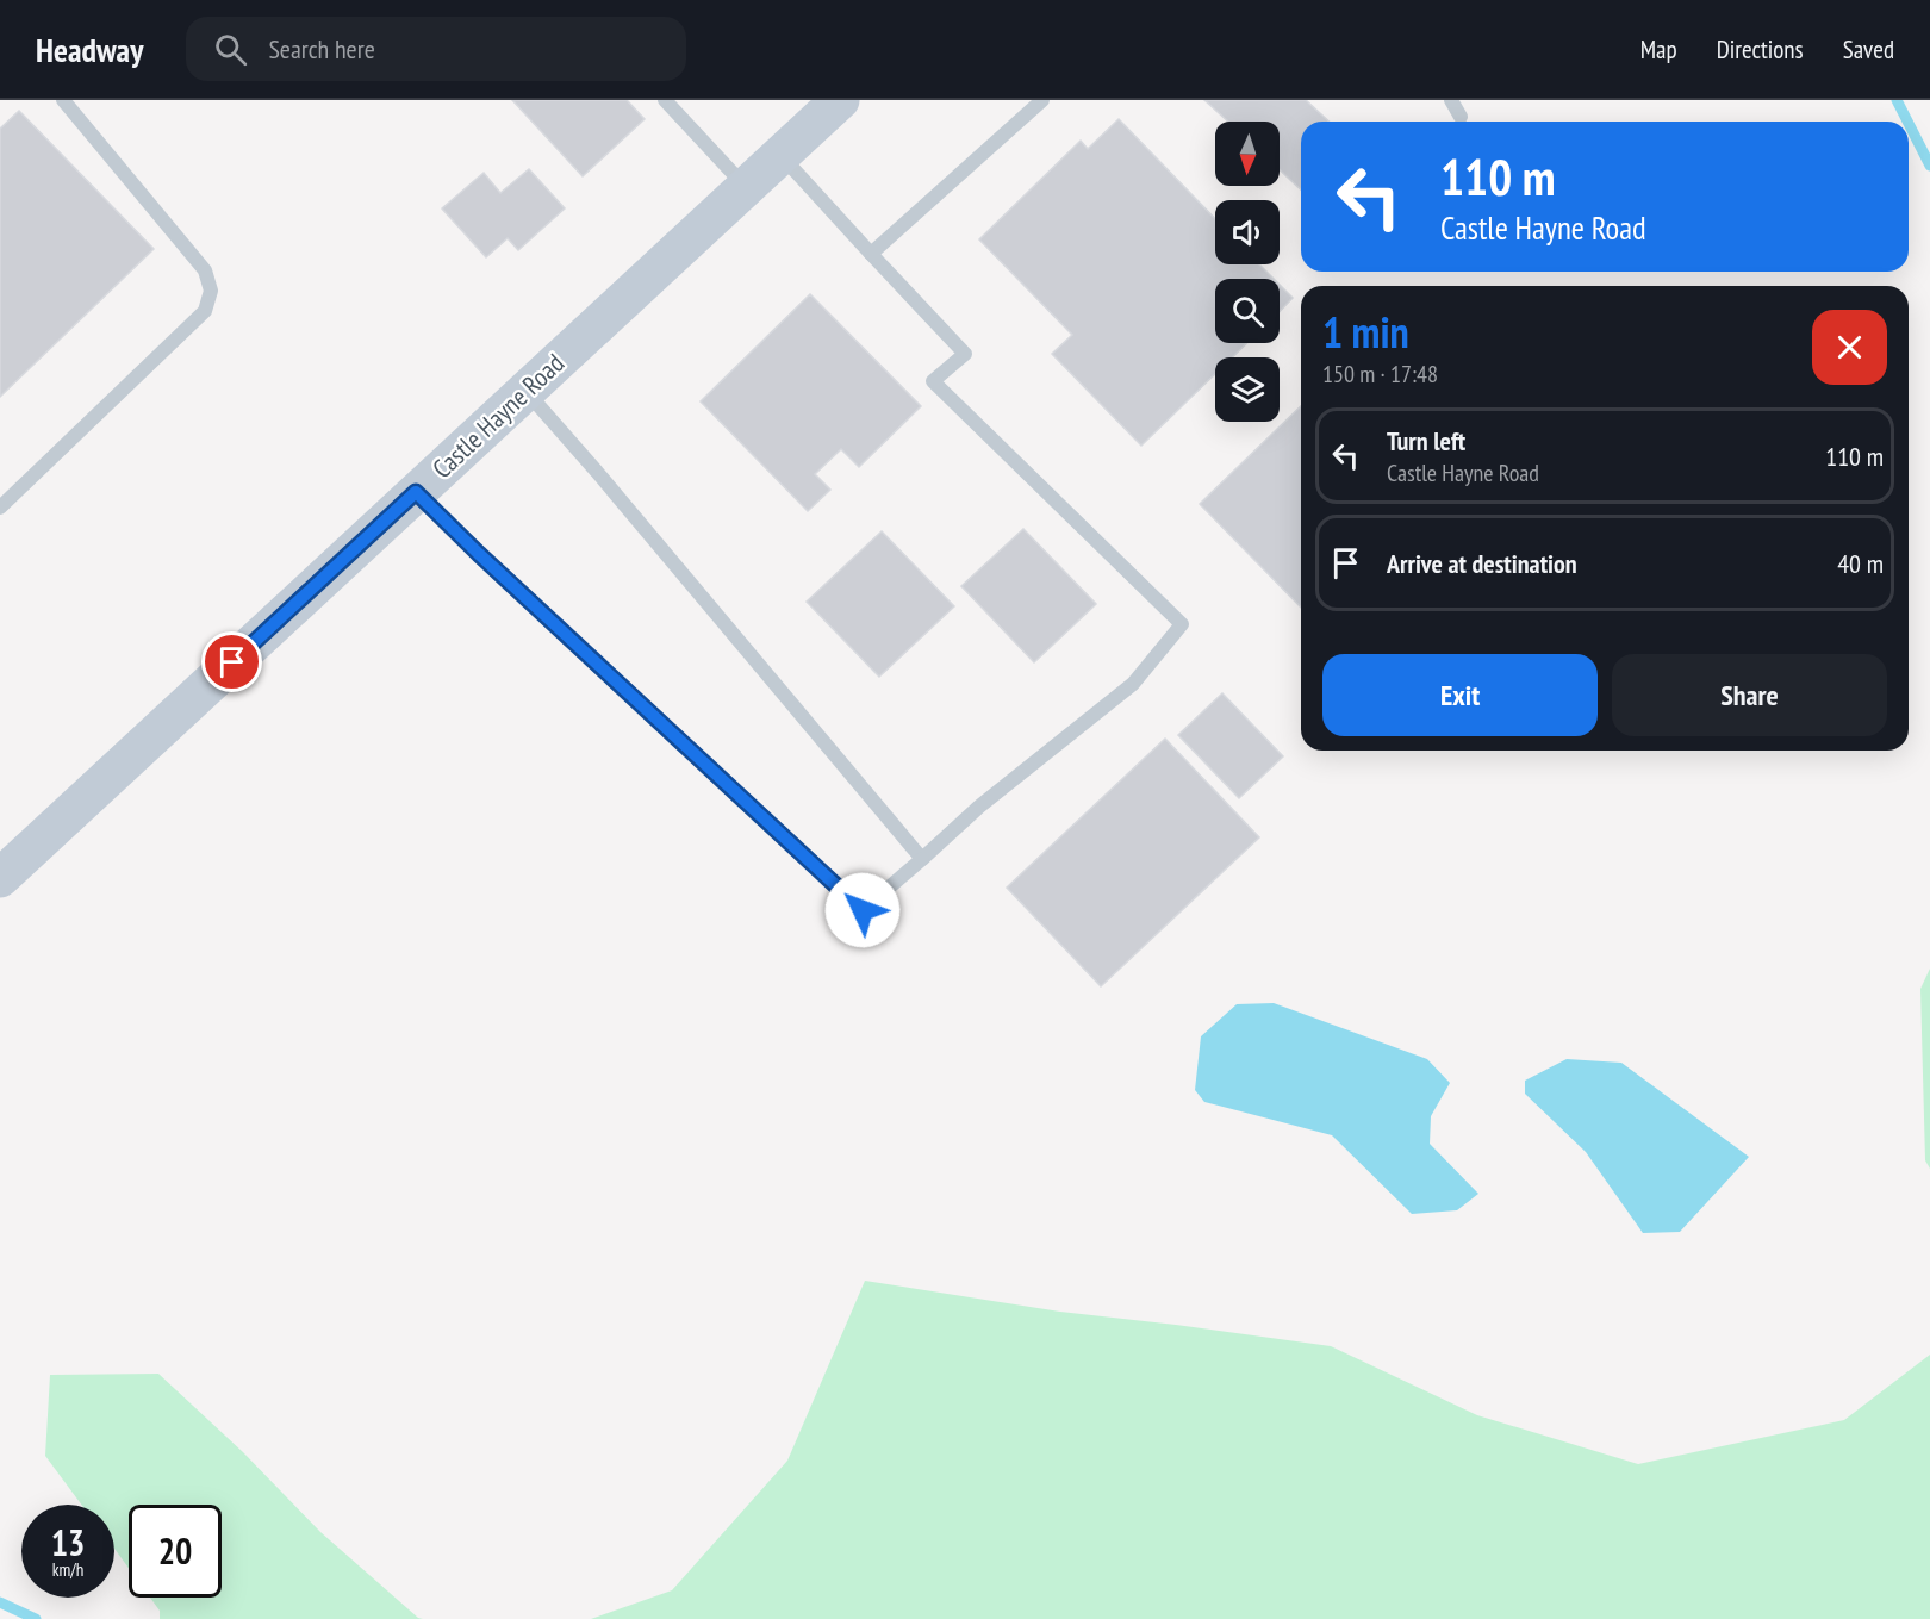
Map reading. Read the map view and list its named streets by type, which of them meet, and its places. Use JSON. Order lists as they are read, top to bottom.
{
  "streets": {
    "main road": ["Castle Hayne Road"]
  },
  "north": "bottom",
  "page": {
    "header": "Headway",
    "search": "Search here",
    "nav": ["Map", "Directions", "Saved"],
    "turn": ["110 m", "Castle Hayne Road"],
    "heading": ["1 min", "150 m · 17:48"],
    "list": [
      {
        "name": "Turn left",
        "note": "Castle Hayne Road",
        "value": "110 m"
      },
      {
        "name": "Arrive at destination",
        "value": "40 m"
      }
    ],
    "buttons": ["Exit", "Share"],
    "speed": "13 km/h",
    "limit": "20"
  }
}
